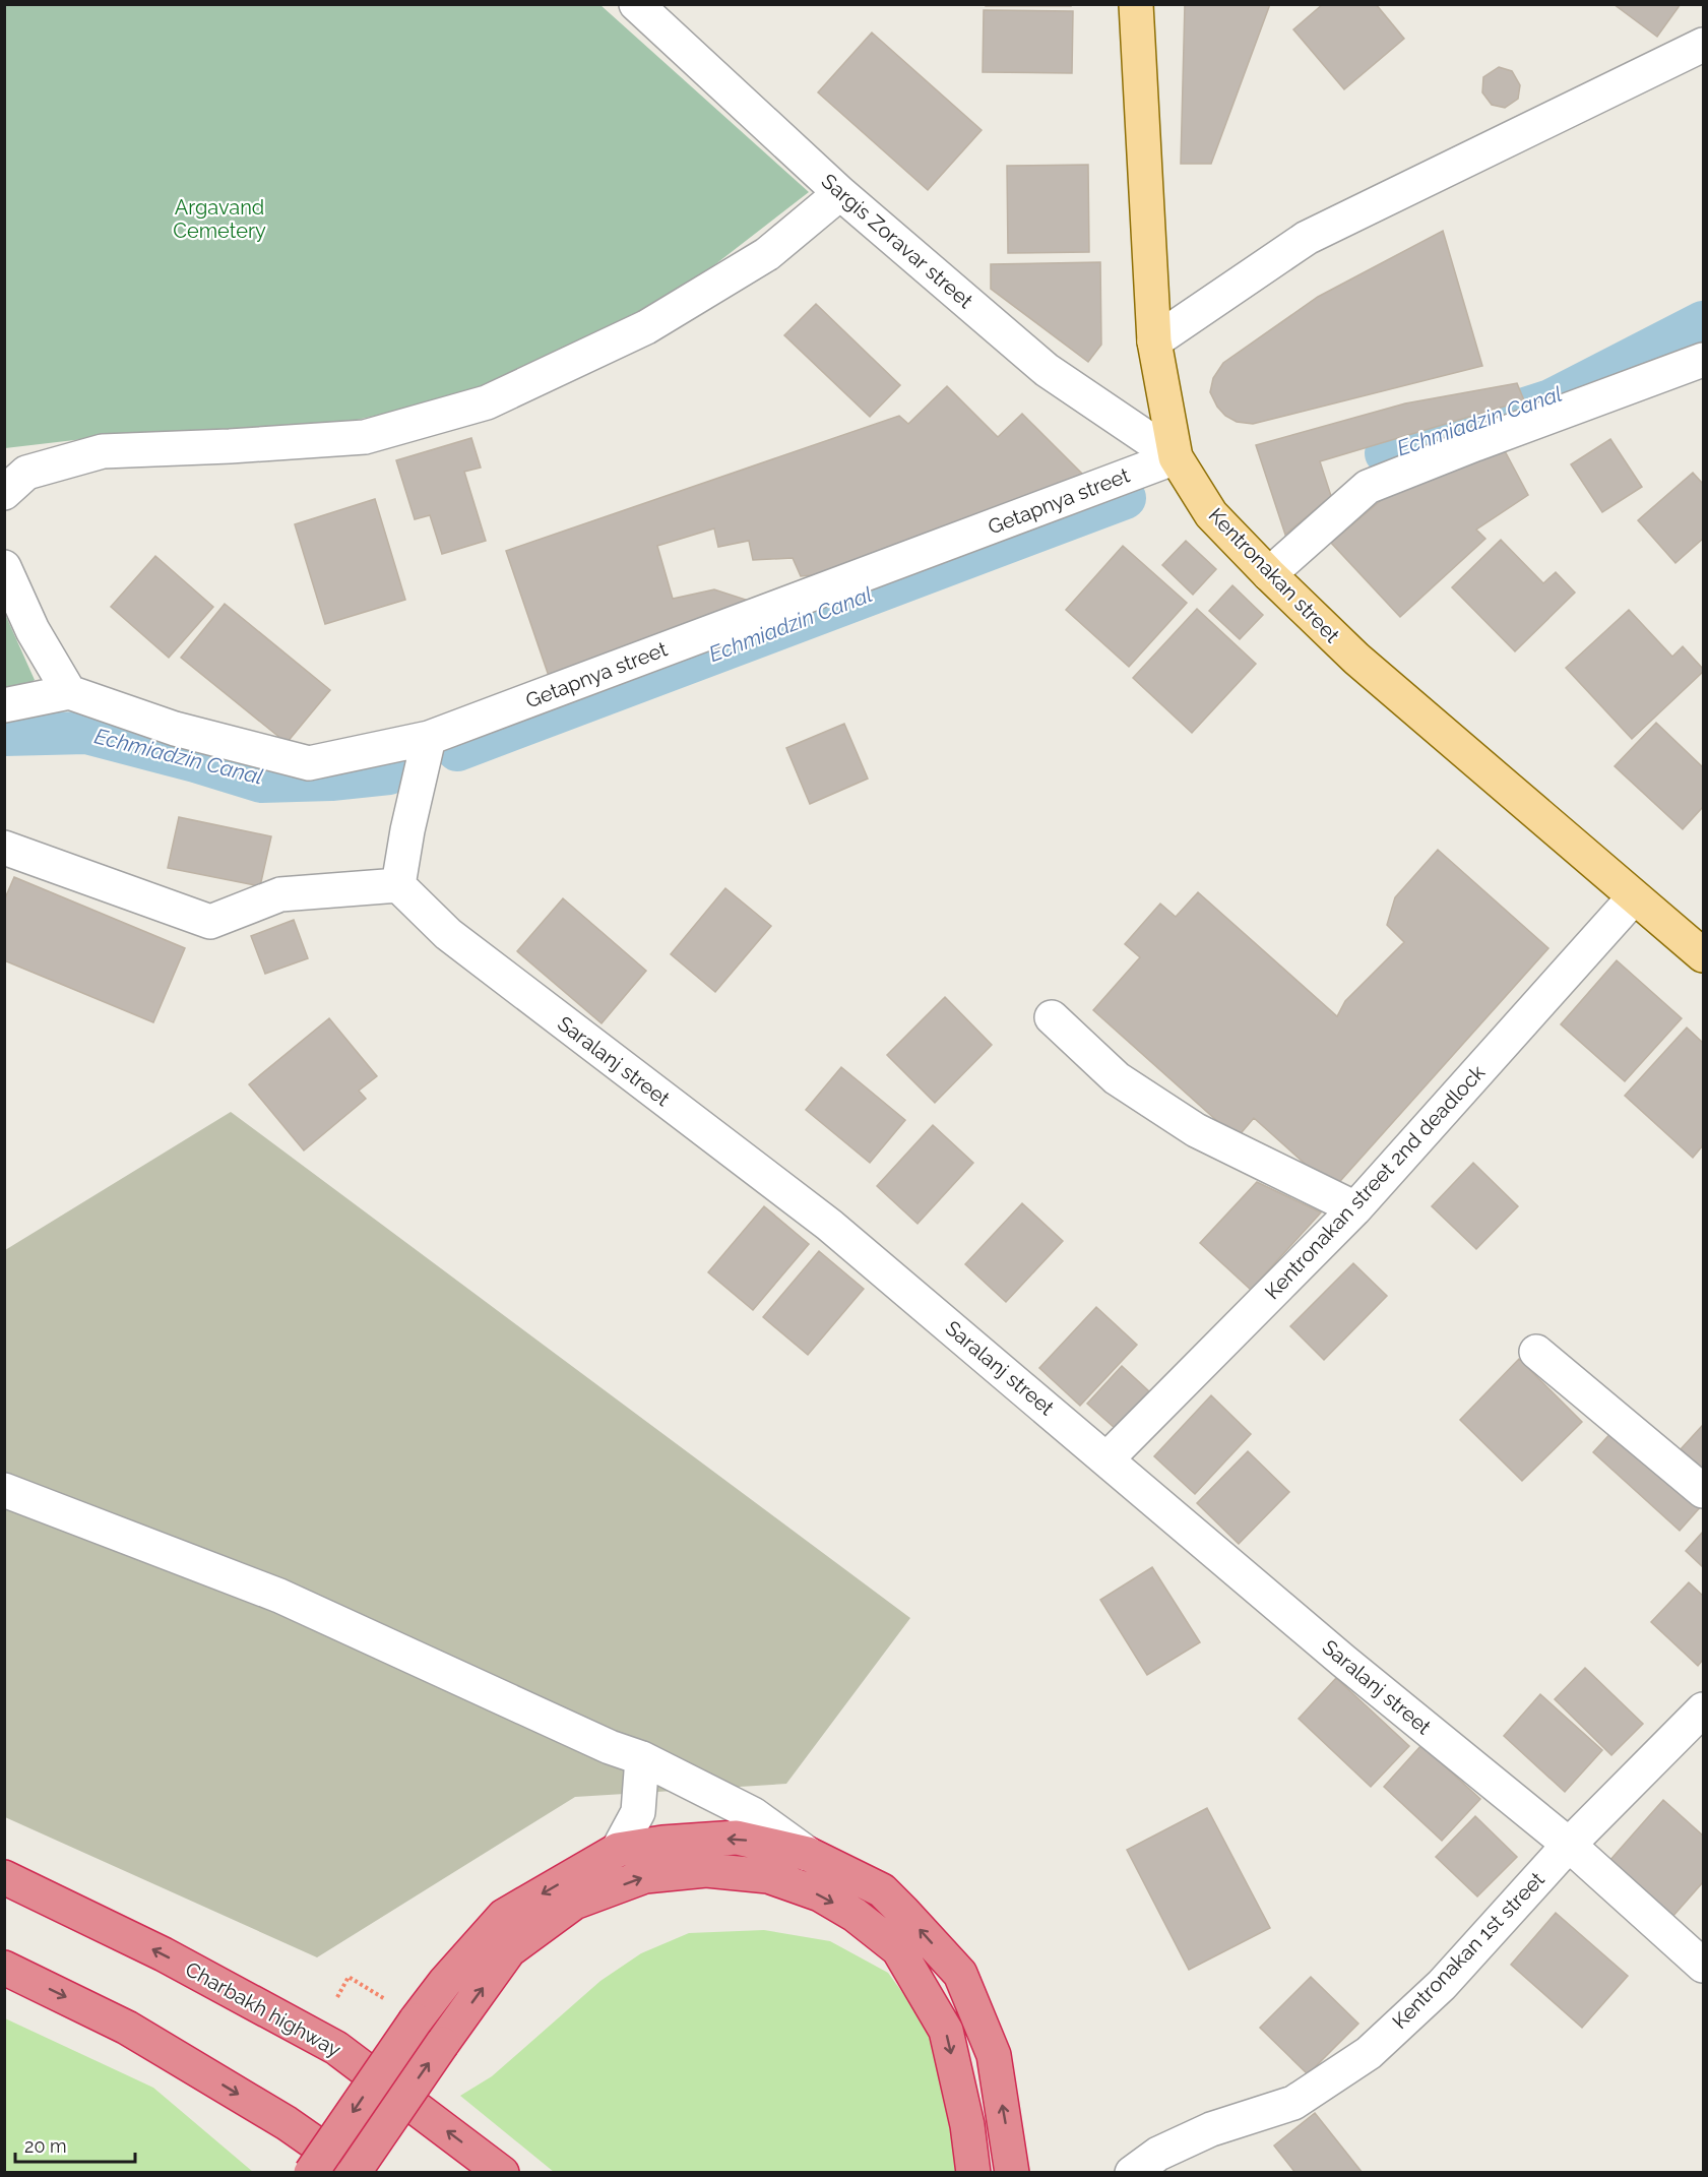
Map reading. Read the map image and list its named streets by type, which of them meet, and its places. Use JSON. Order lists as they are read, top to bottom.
{
  "streets": {
    "highway": ["Charbakh highway"],
    "main road": ["Kentronakan street"],
    "street": [
      "Sargis Zoravar street",
      "Getapnya street",
      "Saralanj street",
      "Kentronakan street 2nd deadlock",
      "Kentronakan 1st street"
    ]
  },
  "crossings": [
    ["Sargis Zoravar street", "Getapnya street"],
    ["Sargis Zoravar street", "Kentronakan street"],
    ["Getapnya street", "Kentronakan street"],
    ["Kentronakan street", "Kentronakan street 2nd deadlock"],
    ["Saralanj street", "Kentronakan street 2nd deadlock"],
    ["Saralanj street", "Kentronakan 1st street"]
  ],
  "water": ["Echmiadzin Canal"],
  "parks": ["Argavand Cemetery"],
  "scale_bar": "20 m"
}
